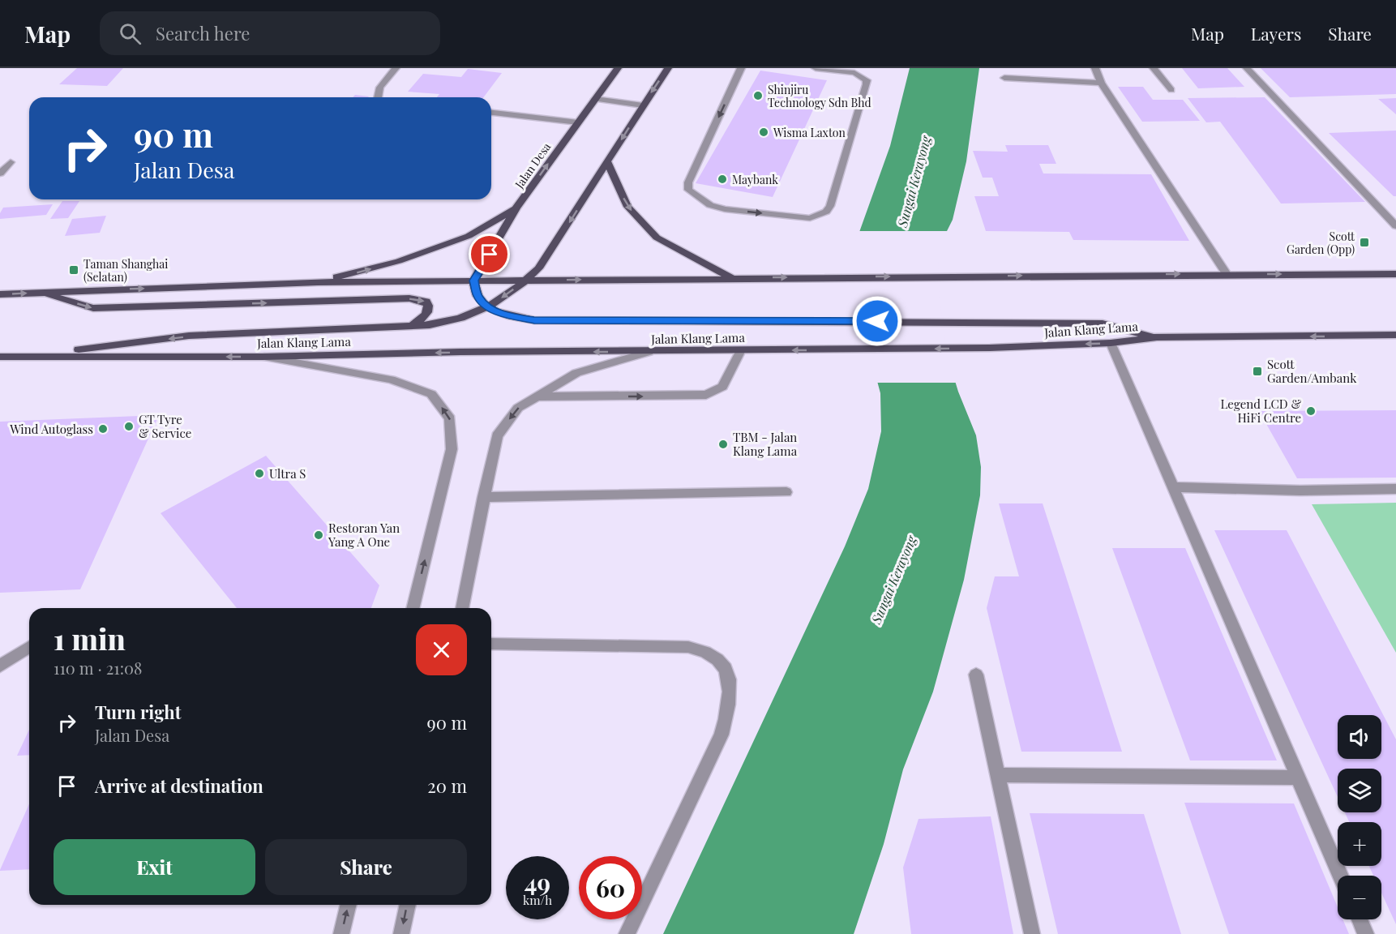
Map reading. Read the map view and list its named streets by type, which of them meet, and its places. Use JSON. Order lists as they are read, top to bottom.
{
  "streets": {
    "main road": ["Jalan Desa", "Jalan Klang Lama"]
  },
  "water": ["Sungai Kerayong"],
  "places": {
    "other": [
      "Shinjiru Technology Sdn Bhd",
      "Wisma Laxton",
      "Maybank",
      "Legend LCD & HiFi Centre",
      "GT Tyre & Service",
      "Wind Autoglass",
      "TBM - Jalan Klang Lama",
      "Ultra S",
      "Restoran Yan Yang A One"
    ],
    "transit": ["Scott Garden (Opp)", "Taman Shanghai (Selatan)", "Scott Garden/Ambank"]
  },
  "page": {
    "header": "Map",
    "search": "Search here",
    "nav": ["Map", "Layers", "Share"],
    "turn": ["90 m", "Jalan Desa"],
    "heading": ["1 min", "110 m · 21:08"],
    "list": [
      {
        "name": "Turn right",
        "note": "Jalan Desa",
        "value": "90 m"
      },
      {
        "name": "Arrive at destination",
        "value": "20 m"
      }
    ],
    "map_buttons": ["+", "−"],
    "buttons": ["Exit", "Share"],
    "speed": "49 km/h",
    "limit": "60"
  }
}
